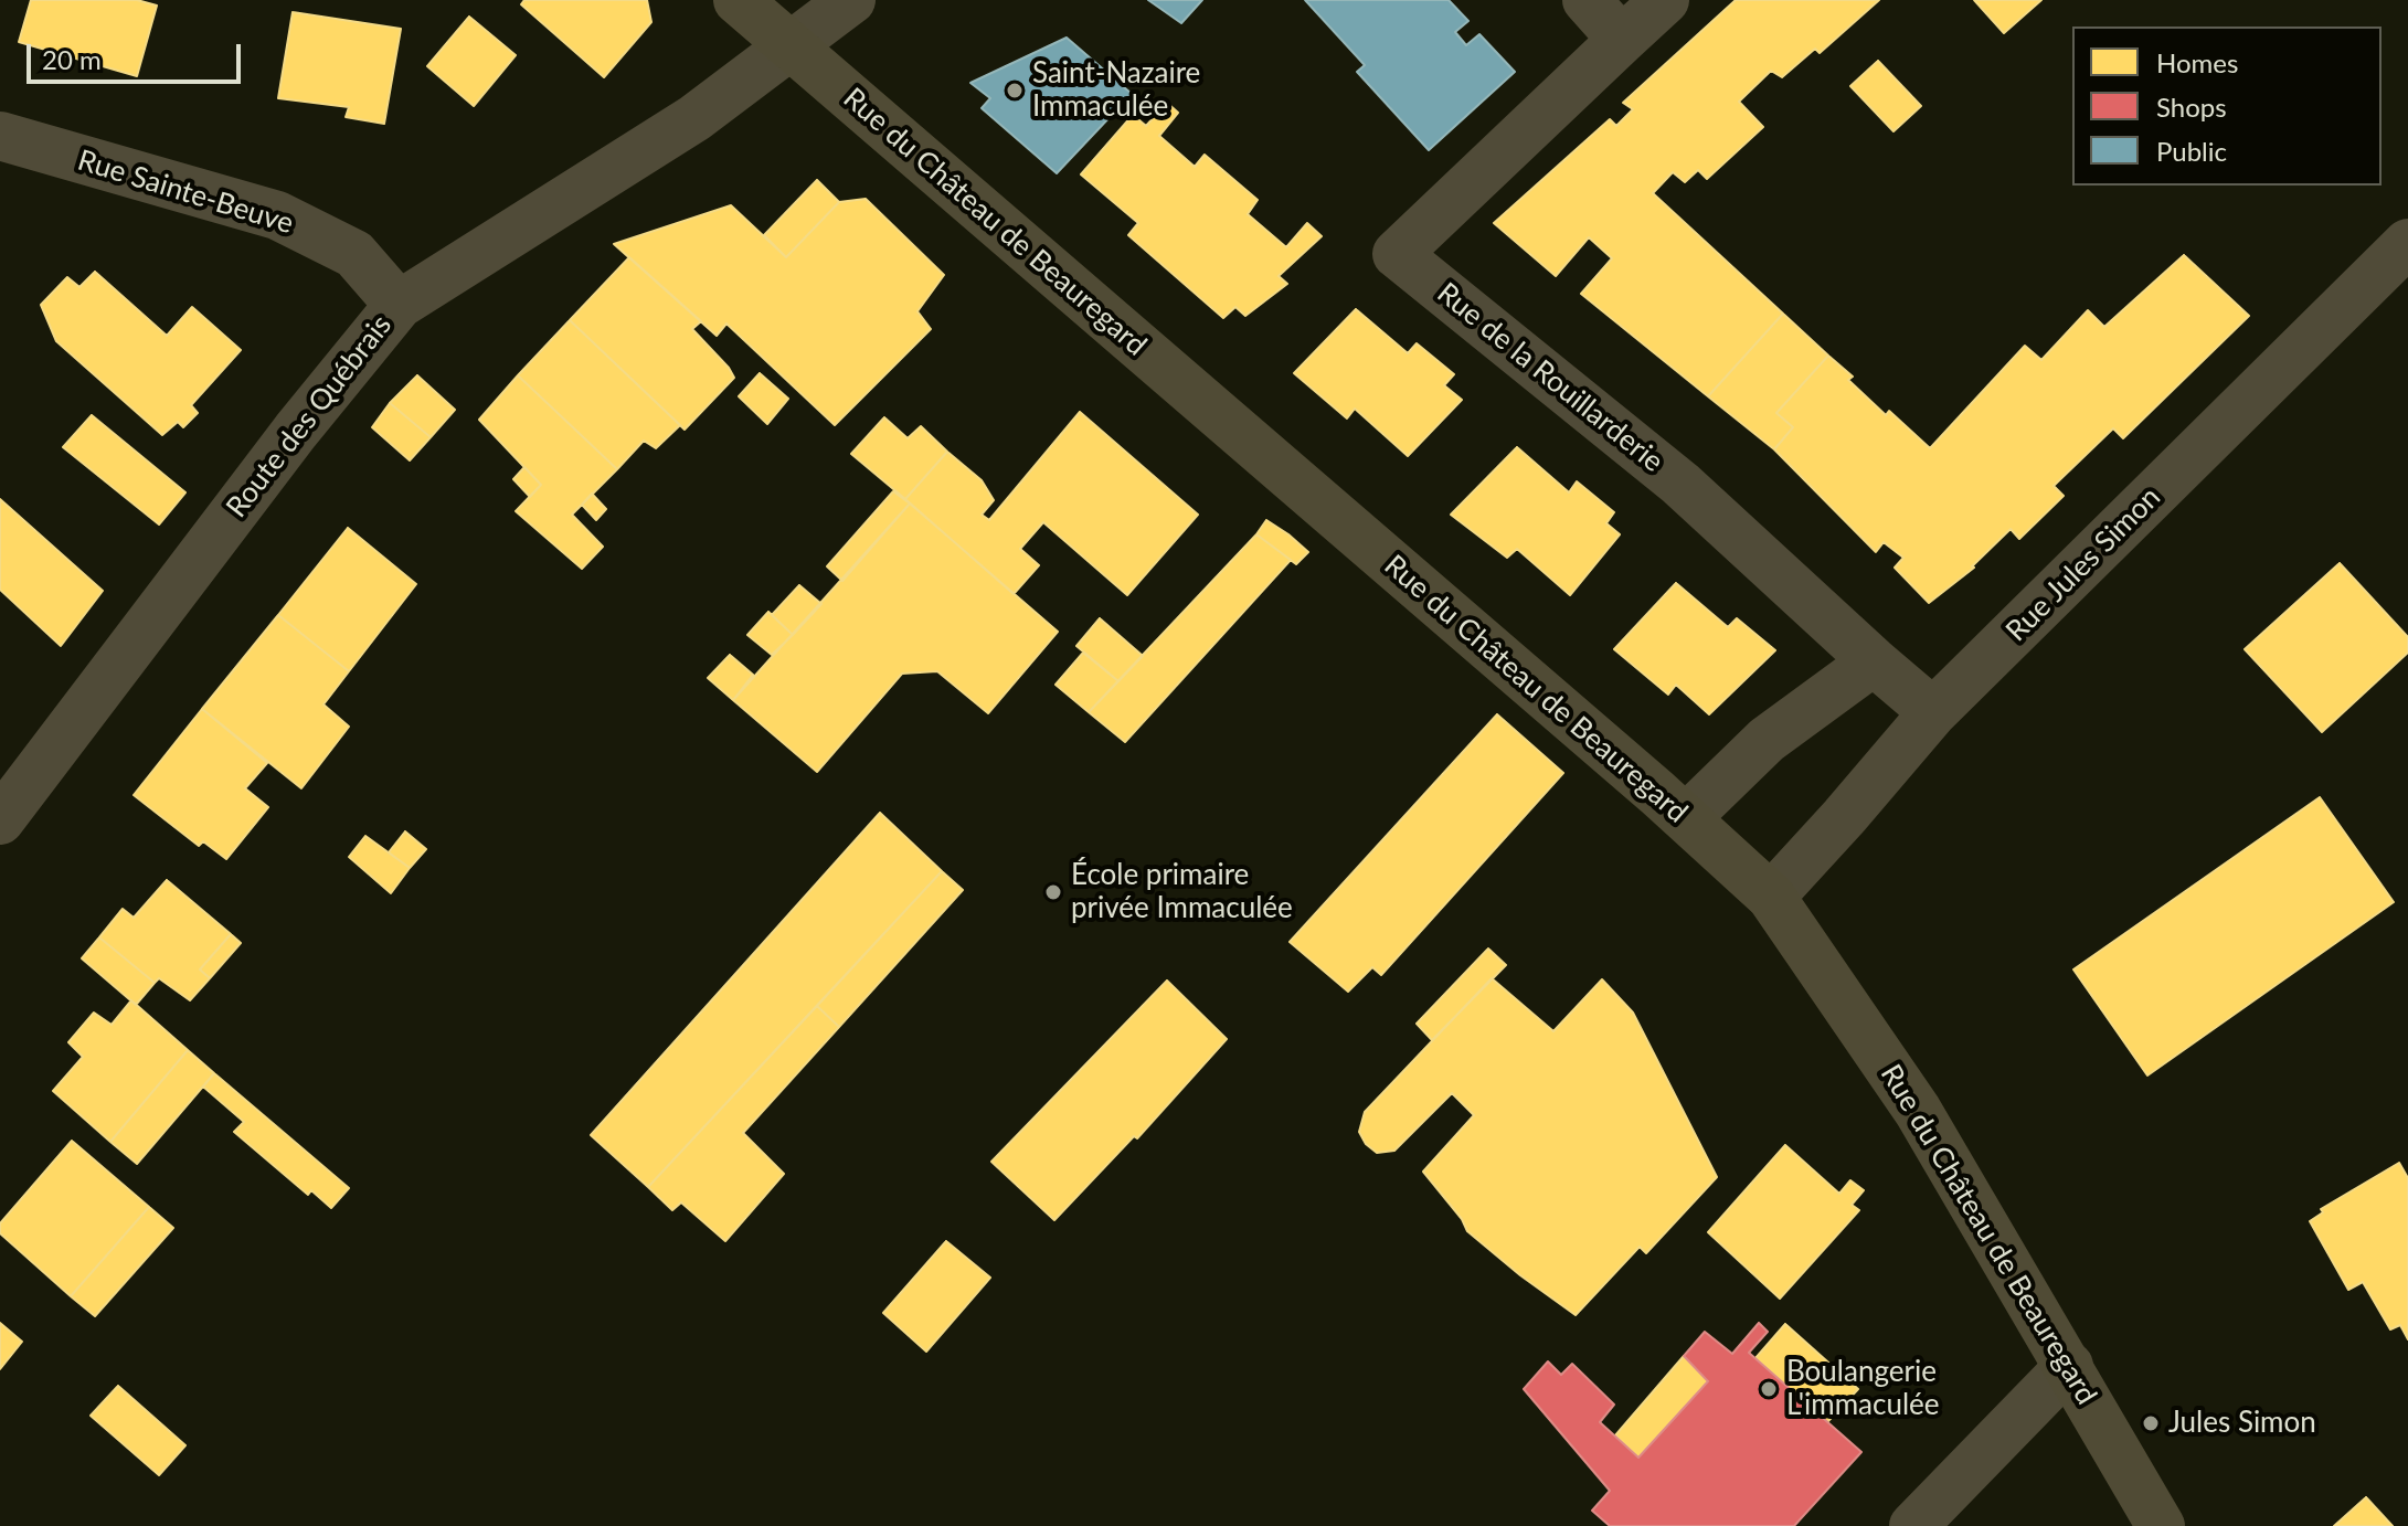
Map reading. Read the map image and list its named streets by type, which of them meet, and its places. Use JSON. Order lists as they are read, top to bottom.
{
  "streets": {
    "street": [
      "Rue Sainte-Beuve",
      "Rue du Château de Beauregard",
      "Rue de la Rouillarderie",
      "Route des Québrais",
      "Rue Jules Simon"
    ]
  },
  "crossings": [
    ["Rue Sainte-Beuve", "Route des Québrais"],
    ["Rue du Château de Beauregard", "Route des Québrais"],
    ["Rue du Château de Beauregard", "Rue Jules Simon"],
    ["Rue de la Rouillarderie", "Rue Jules Simon"]
  ],
  "places": [
    "Saint-Nazaire Immaculée",
    "École primaire privée Immaculée",
    "Boulangerie L'immaculée",
    "Jules Simon"
  ],
  "legend": ["Homes", "Shops", "Public"],
  "scale_bar": "20 m"
}
